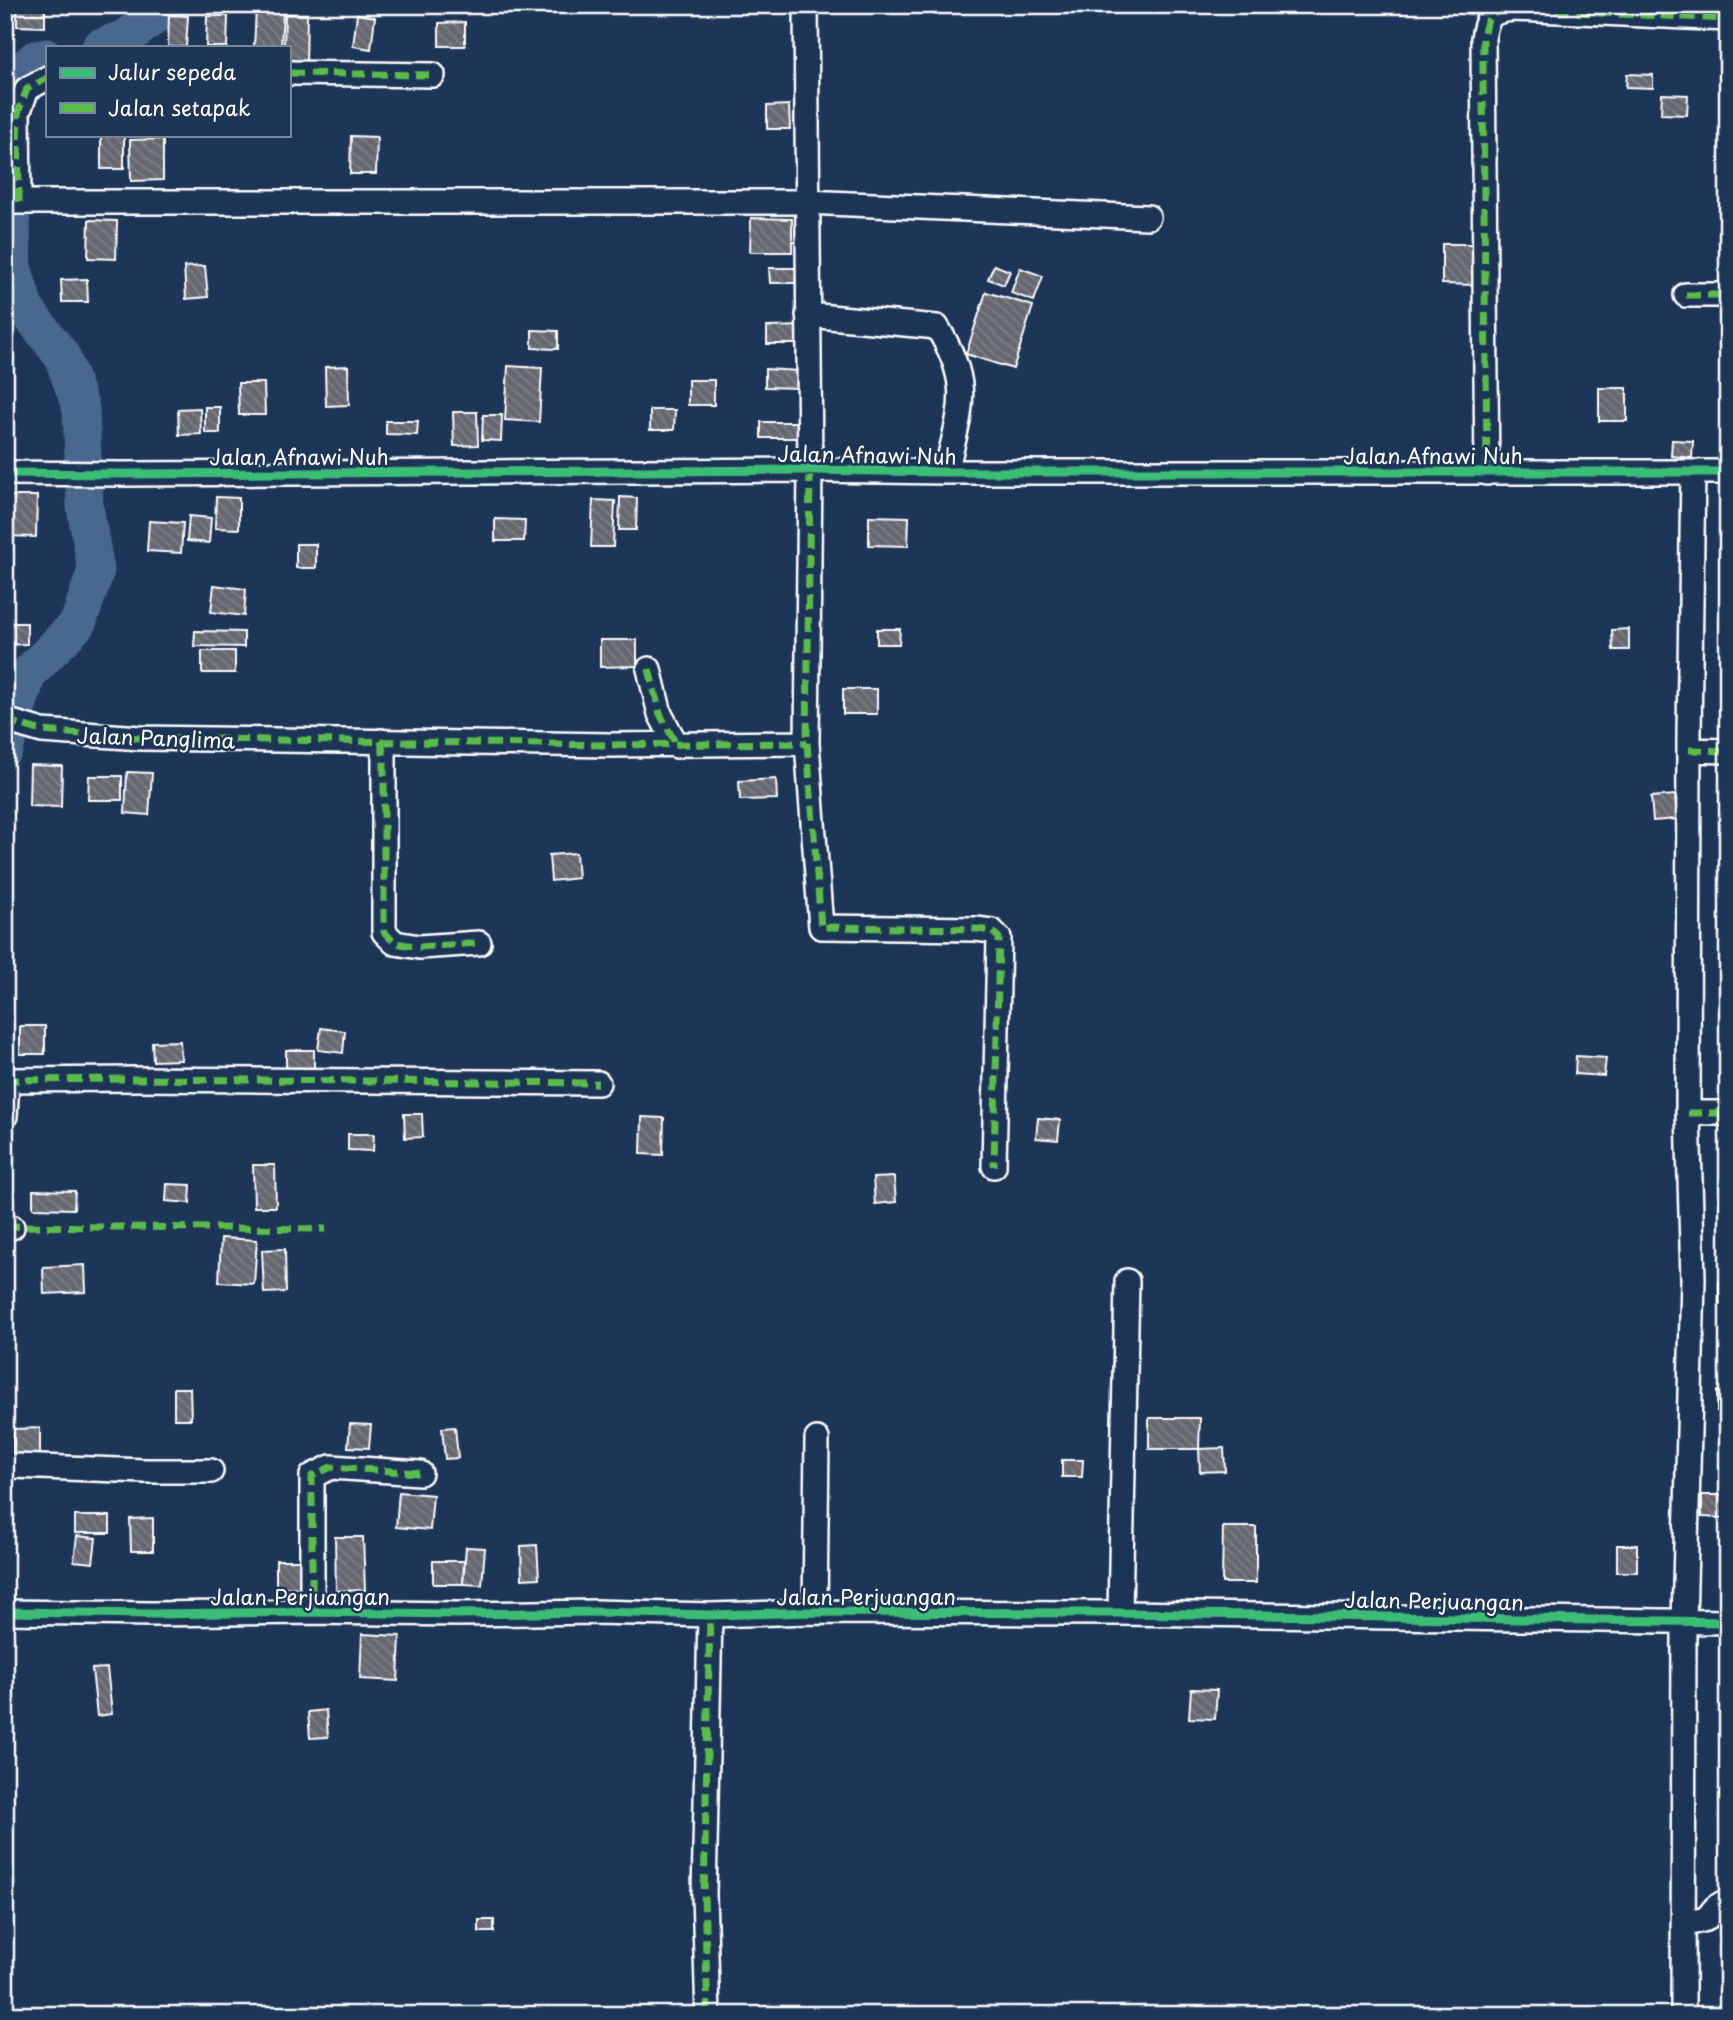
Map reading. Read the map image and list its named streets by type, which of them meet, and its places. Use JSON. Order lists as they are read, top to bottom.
{
  "streets": {
    "street": ["Jalan Afnawi Nuh", "Jalan Panglima", "Jalan Perjuangan"]
  },
  "legend": ["Jalur sepeda", "Jalan setapak"]
}
